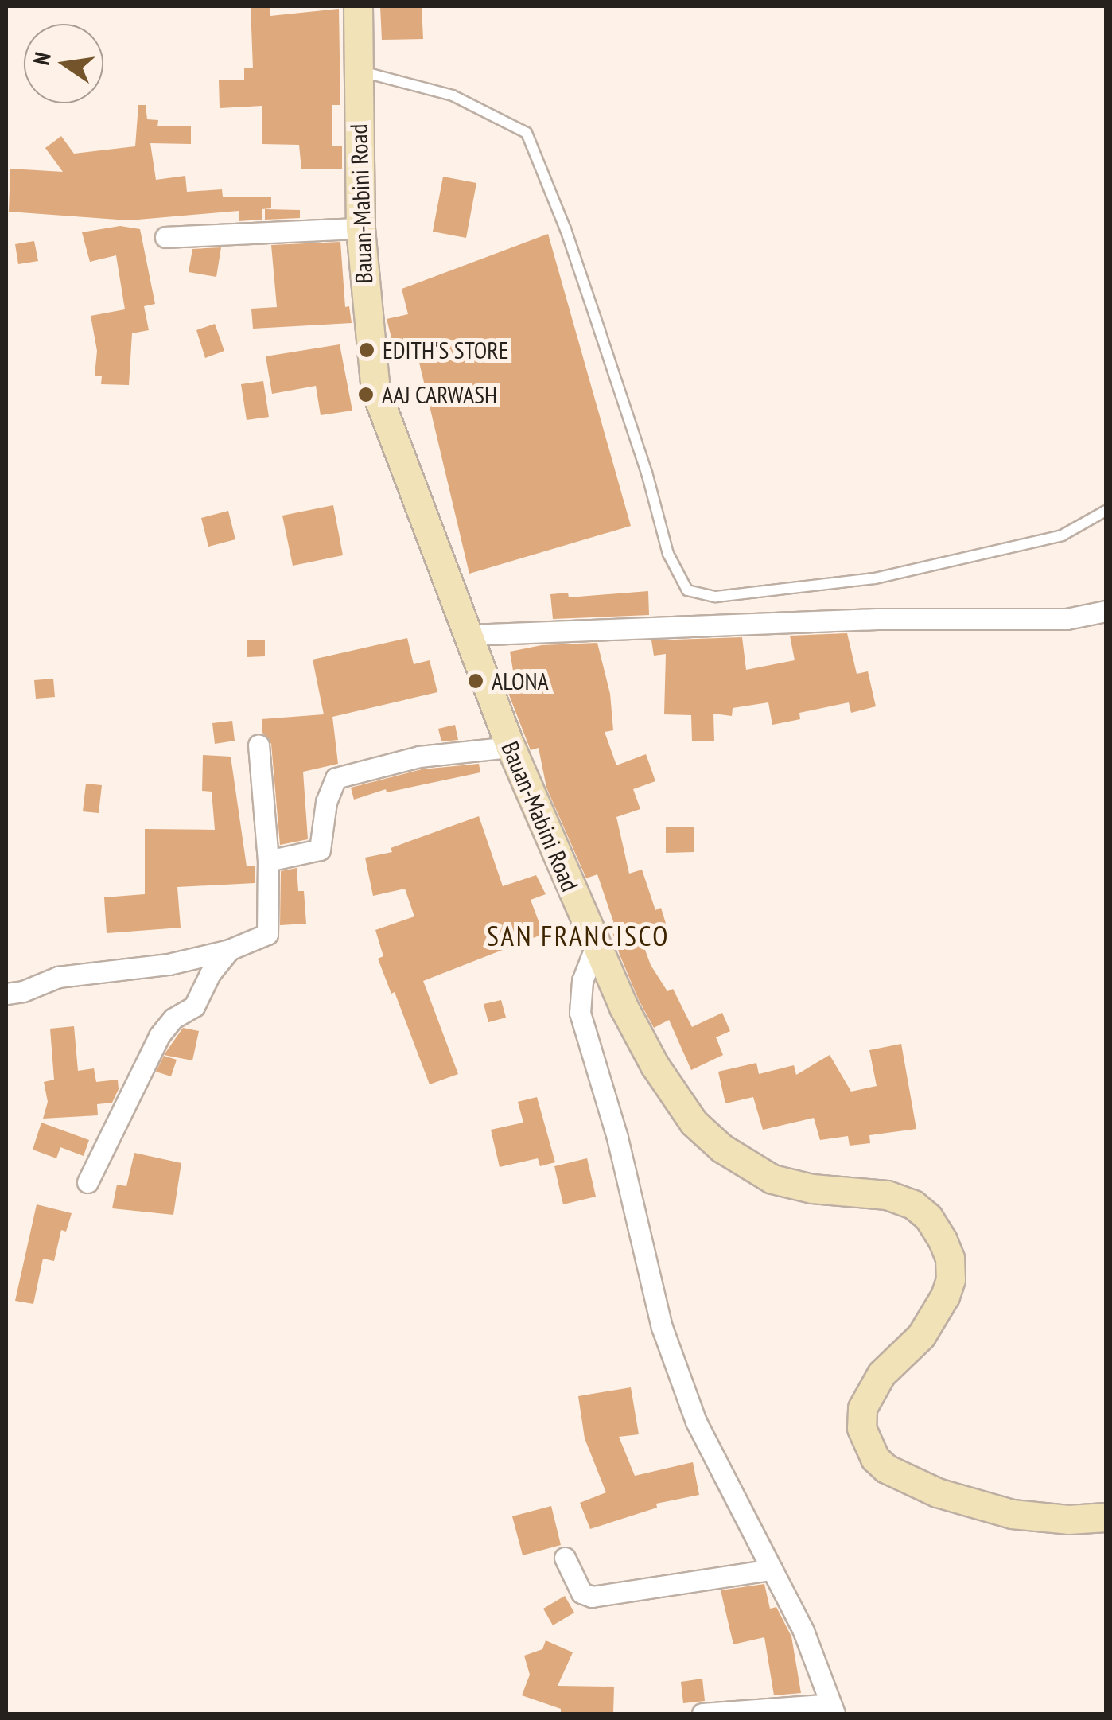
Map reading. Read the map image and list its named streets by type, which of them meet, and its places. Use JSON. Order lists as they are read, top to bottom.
{
  "streets": {
    "main road": ["Bauan-Mabini Road"]
  },
  "districts": ["SAN FRANCISCO"],
  "places": ["EDITH'S STORE", "AAJ CARWASH", "ALONA"],
  "north": "left"
}
